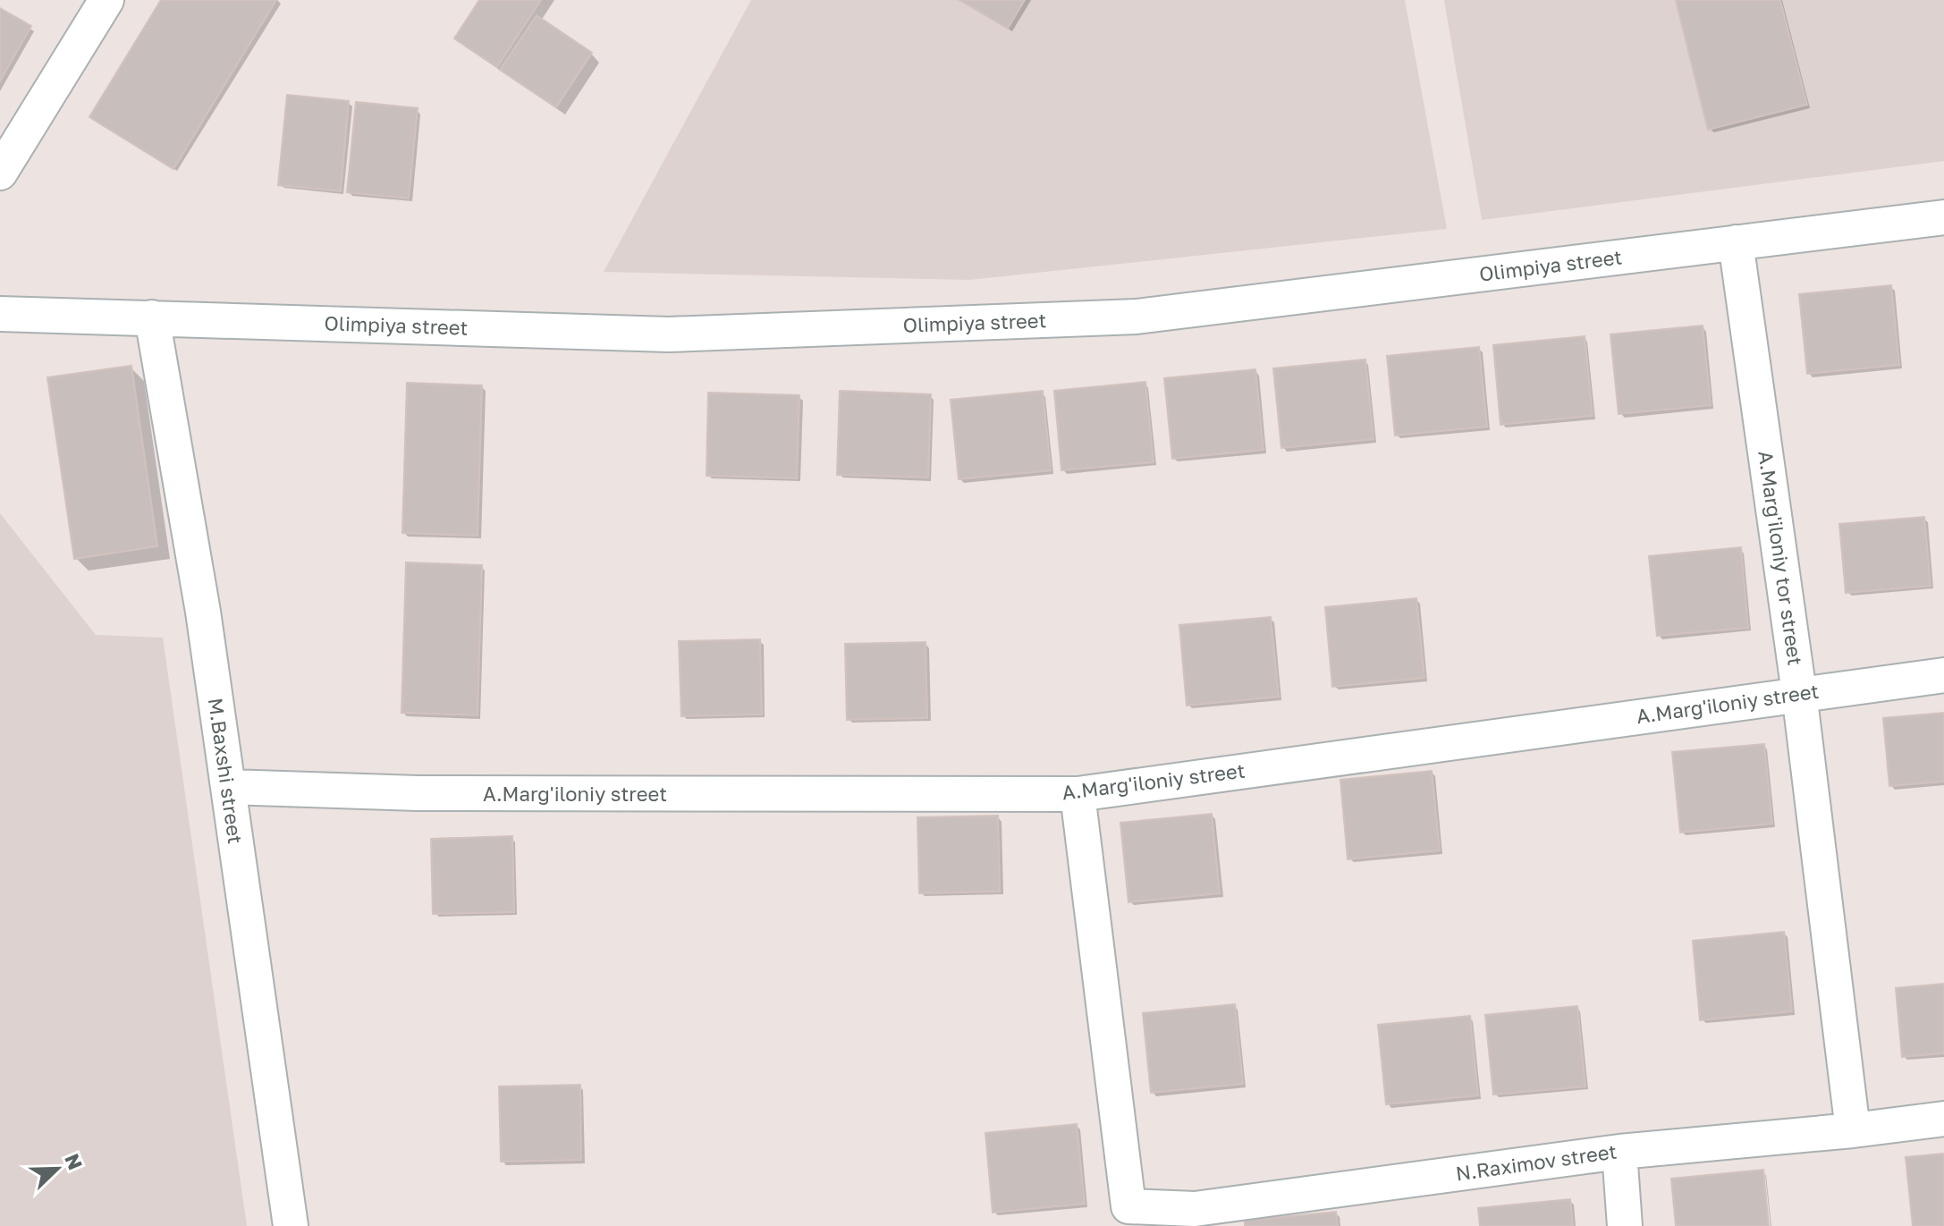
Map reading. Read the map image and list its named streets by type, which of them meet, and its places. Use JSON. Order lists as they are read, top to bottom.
{
  "streets": {
    "street": [
      "Olimpiya street",
      "A.Marg'iloniy tor street",
      "A.Marg'iloniy street",
      "M.Baxshi street",
      "N.Raximov street"
    ]
  },
  "crossings": [
    ["Olimpiya street", "A.Marg'iloniy tor street"],
    ["Olimpiya street", "M.Baxshi street"],
    ["A.Marg'iloniy tor street", "A.Marg'iloniy street"],
    ["A.Marg'iloniy tor street", "N.Raximov street"],
    ["A.Marg'iloniy street", "M.Baxshi street"],
    ["A.Marg'iloniy street", "N.Raximov street"]
  ],
  "north": "top right"
}
